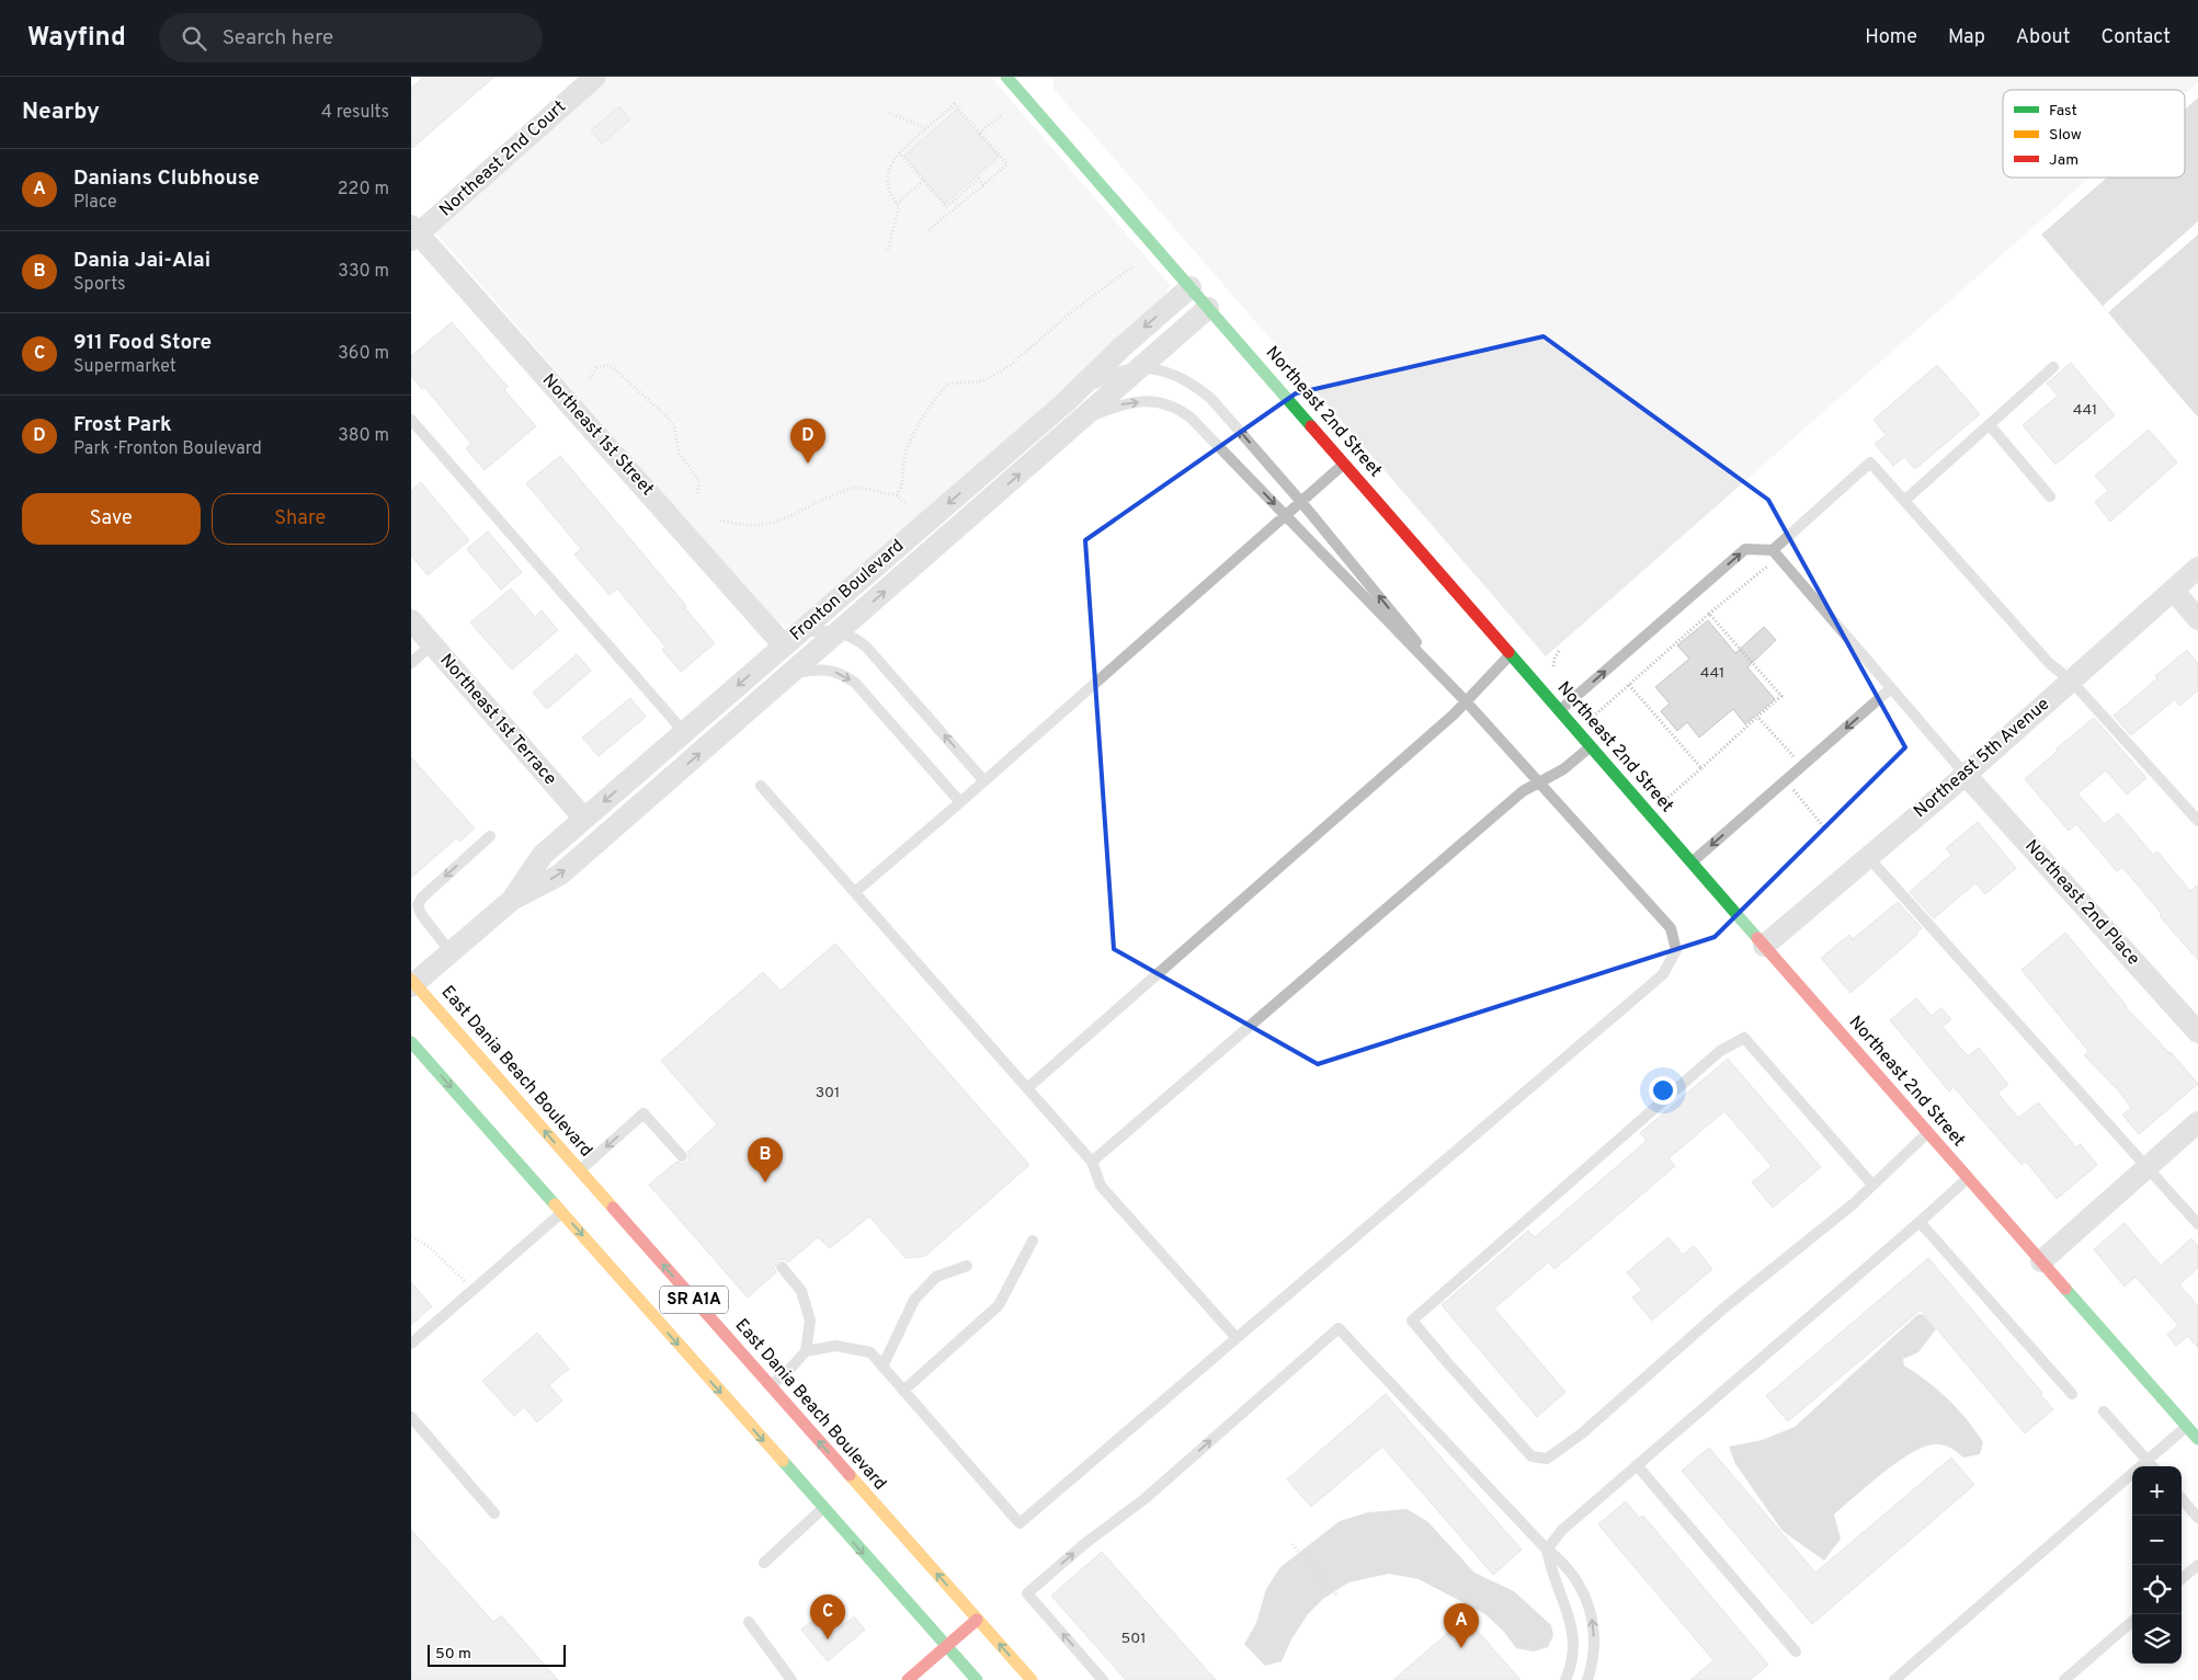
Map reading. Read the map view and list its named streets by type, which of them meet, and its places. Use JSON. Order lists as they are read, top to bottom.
{
  "streets": {
    "street": [
      "Northeast 2nd Court",
      "Northeast 2nd Street",
      "Northeast 1st Street",
      "Fronton Boulevard",
      "Northeast 1st Terrace",
      "Northeast 5th Avenue",
      "Northeast 2nd Place",
      "East Dania Beach Boulevard",
      "SR A1A"
    ]
  },
  "crossings": [
    ["Northeast 2nd Court", "Northeast 1st Street"],
    ["Northeast 2nd Street", "Fronton Boulevard"],
    ["Northeast 2nd Street", "Northeast 5th Avenue"],
    ["Northeast 1st Street", "Fronton Boulevard"],
    ["Fronton Boulevard", "Northeast 1st Terrace"],
    ["Fronton Boulevard", "East Dania Beach Boulevard"],
    ["Northeast 5th Avenue", "Northeast 2nd Place"]
  ],
  "house_numbers": [
    "441",
    "441",
    "301",
    "501"
  ],
  "legend": ["Fast", "Slow", "Jam"],
  "scale_bar": "50 m",
  "page": {
    "header": "Wayfind",
    "search": "Search here",
    "nav": [
      "Home",
      "Map",
      "About",
      "Contact"
    ],
    "heading": ["Nearby", "4 results"],
    "list": [
      {
        "mark": "A",
        "name": "Danians Clubhouse",
        "note": "Place",
        "value": "220 m"
      },
      {
        "mark": "B",
        "name": "Dania Jai-Alai",
        "note": "Sports",
        "value": "330 m"
      },
      {
        "mark": "C",
        "name": "911 Food Store",
        "note": "Supermarket",
        "value": "360 m"
      },
      {
        "mark": "D",
        "name": "Frost Park",
        "note": "Park · Fronton Boulevard",
        "value": "380 m"
      }
    ],
    "pins": [
      "D",
      "B",
      "C",
      "A"
    ],
    "buttons": ["Save", "Share"],
    "map_buttons": ["+", "−"],
    "scale": "50 m"
  }
}
